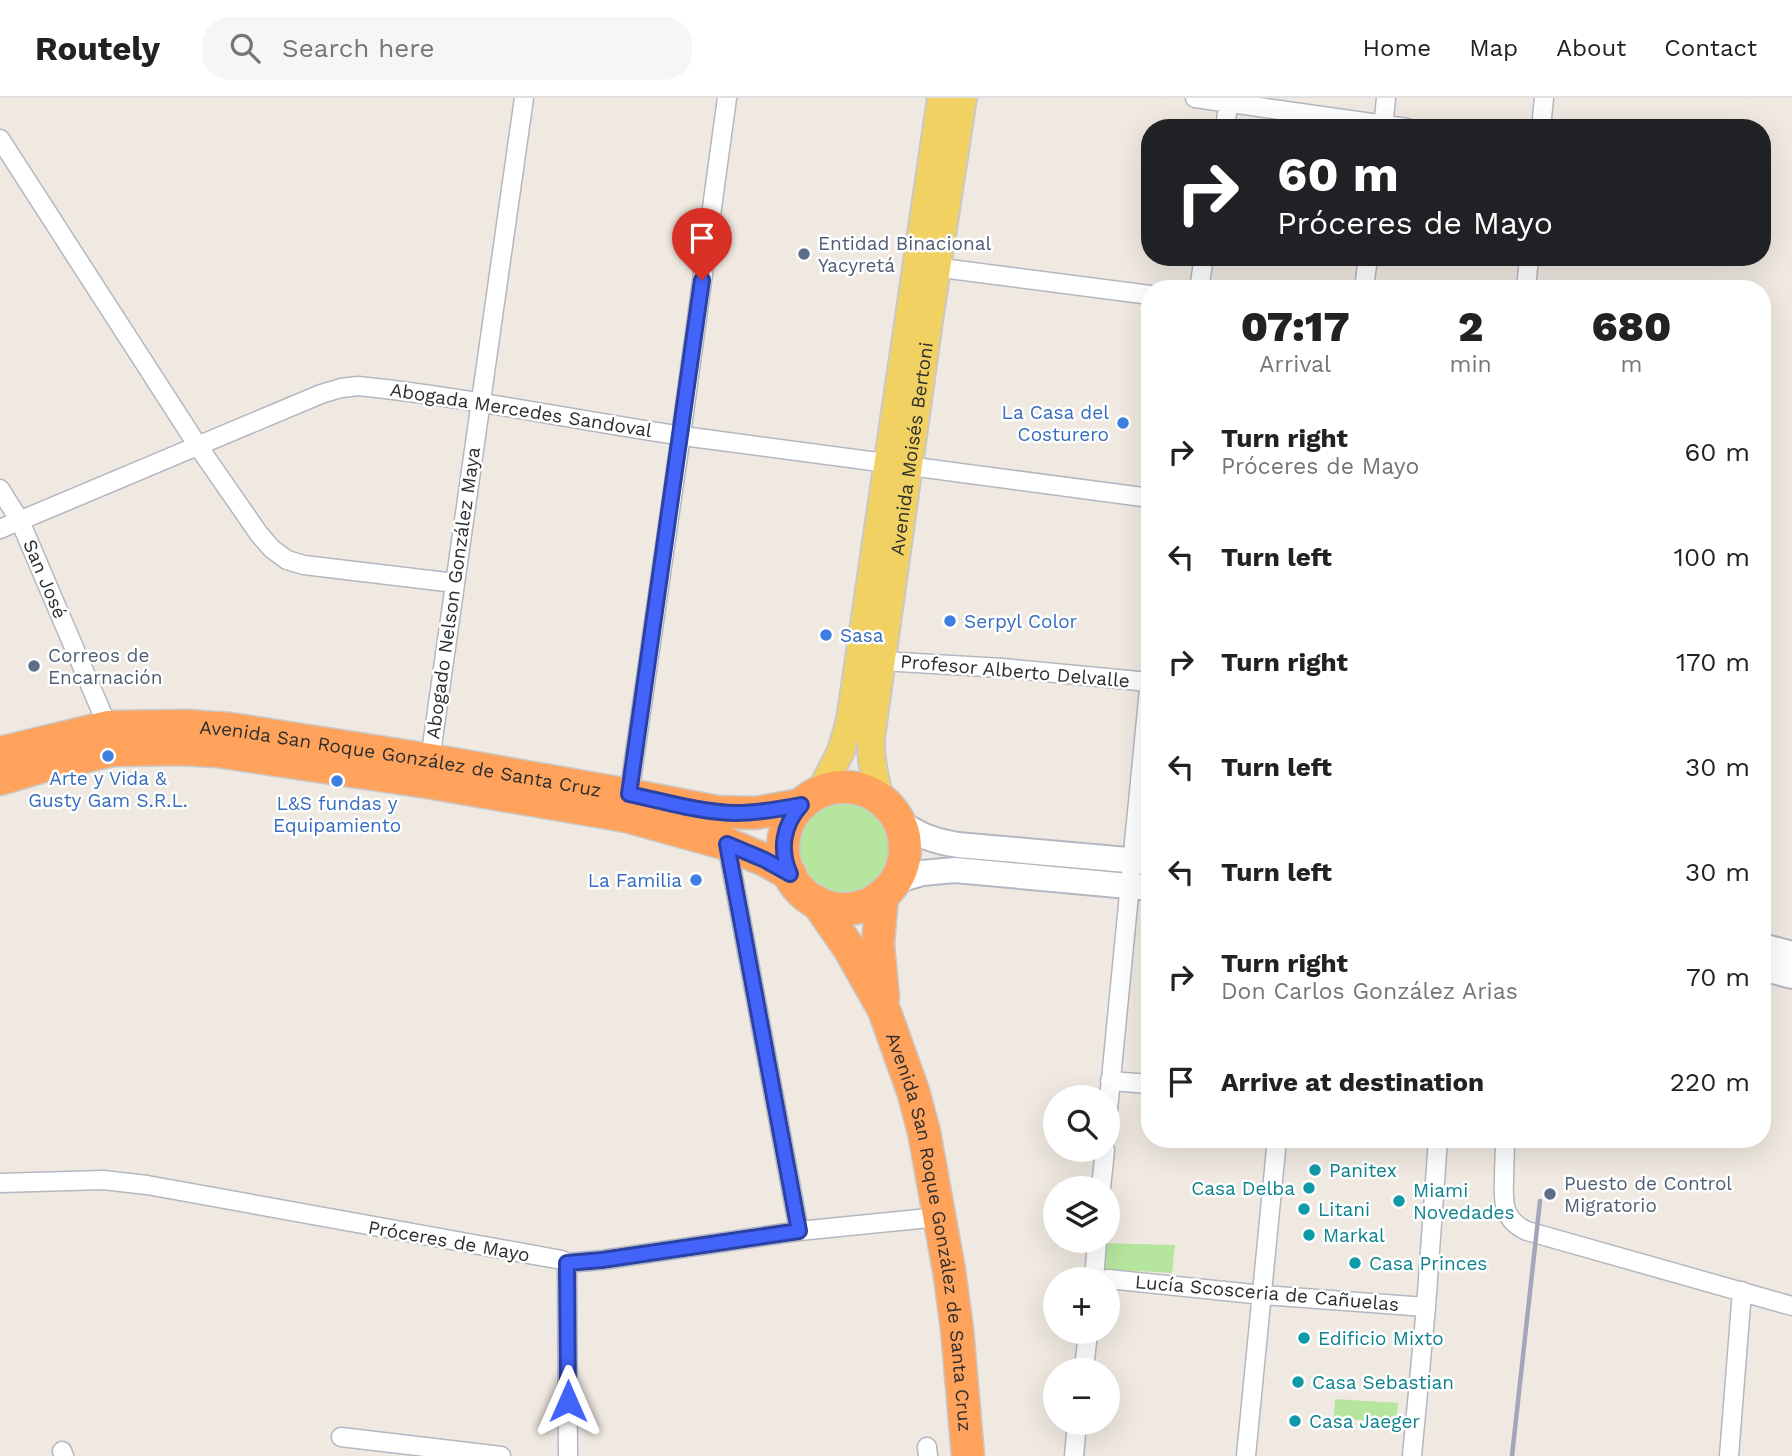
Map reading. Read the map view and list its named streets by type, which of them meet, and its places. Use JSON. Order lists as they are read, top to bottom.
{
  "streets": {
    "highway": ["Avenida San Roque González de Santa Cruz"],
    "main road": ["Avenida Moisés Bertoni"],
    "street": [
      "Abogada Mercedes Sandoval",
      "San José",
      "Abogado Nelson González Maya",
      "Profesor Alberto Delvalle",
      "Próceres de Mayo",
      "Lucía Scosceria de Cañuelas"
    ]
  },
  "crossings": [
    ["Abogada Mercedes Sandoval", "Avenida Moisés Bertoni"],
    ["Abogada Mercedes Sandoval", "San José"],
    ["Abogada Mercedes Sandoval", "Abogado Nelson González Maya"],
    ["Avenida Moisés Bertoni", "Profesor Alberto Delvalle"],
    ["Avenida Moisés Bertoni", "Avenida San Roque González de Santa Cruz"],
    ["San José", "Avenida San Roque González de Santa Cruz"],
    ["Abogado Nelson González Maya", "Avenida San Roque González de Santa Cruz"],
    ["Avenida San Roque González de Santa Cruz", "Próceres de Mayo"]
  ],
  "places": [
    "Entidad Binacional Yacyretá",
    "La Casa del Costurero",
    "Serpyl Color",
    "Sasa",
    "Correos de Encarnación",
    "Arte y Vida & Gusty Gam S.R.L.",
    "L&S fundas y Equipamiento",
    "La Familia",
    "Panitex",
    "Casa Delba",
    "Puesto de Control Migratorio",
    "Miami Novedades",
    "Litani",
    "Markal",
    "Casa Princes",
    "Edificio Mixto",
    "Casa Sebastian",
    "Casa Jaeger"
  ],
  "page": {
    "header": "Routely",
    "search": "Search here",
    "nav": [
      "Home",
      "Map",
      "About",
      "Contact"
    ],
    "turn": ["60 m", "Próceres de Mayo"],
    "eta": [
      "07:17",
      "Arrival",
      "2",
      "min",
      "680",
      "m"
    ],
    "list": [
      {
        "name": "Turn right",
        "note": "Próceres de Mayo",
        "value": "60 m"
      },
      {
        "name": "Turn left",
        "value": "100 m"
      },
      {
        "name": "Turn right",
        "value": "170 m"
      },
      {
        "name": "Turn left",
        "value": "30 m"
      },
      {
        "name": "Turn left",
        "value": "30 m"
      },
      {
        "name": "Turn right",
        "note": "Don Carlos González Arias",
        "value": "70 m"
      },
      {
        "name": "Arrive at destination",
        "value": "220 m"
      }
    ],
    "map_buttons": ["+", "−"]
  }
}
